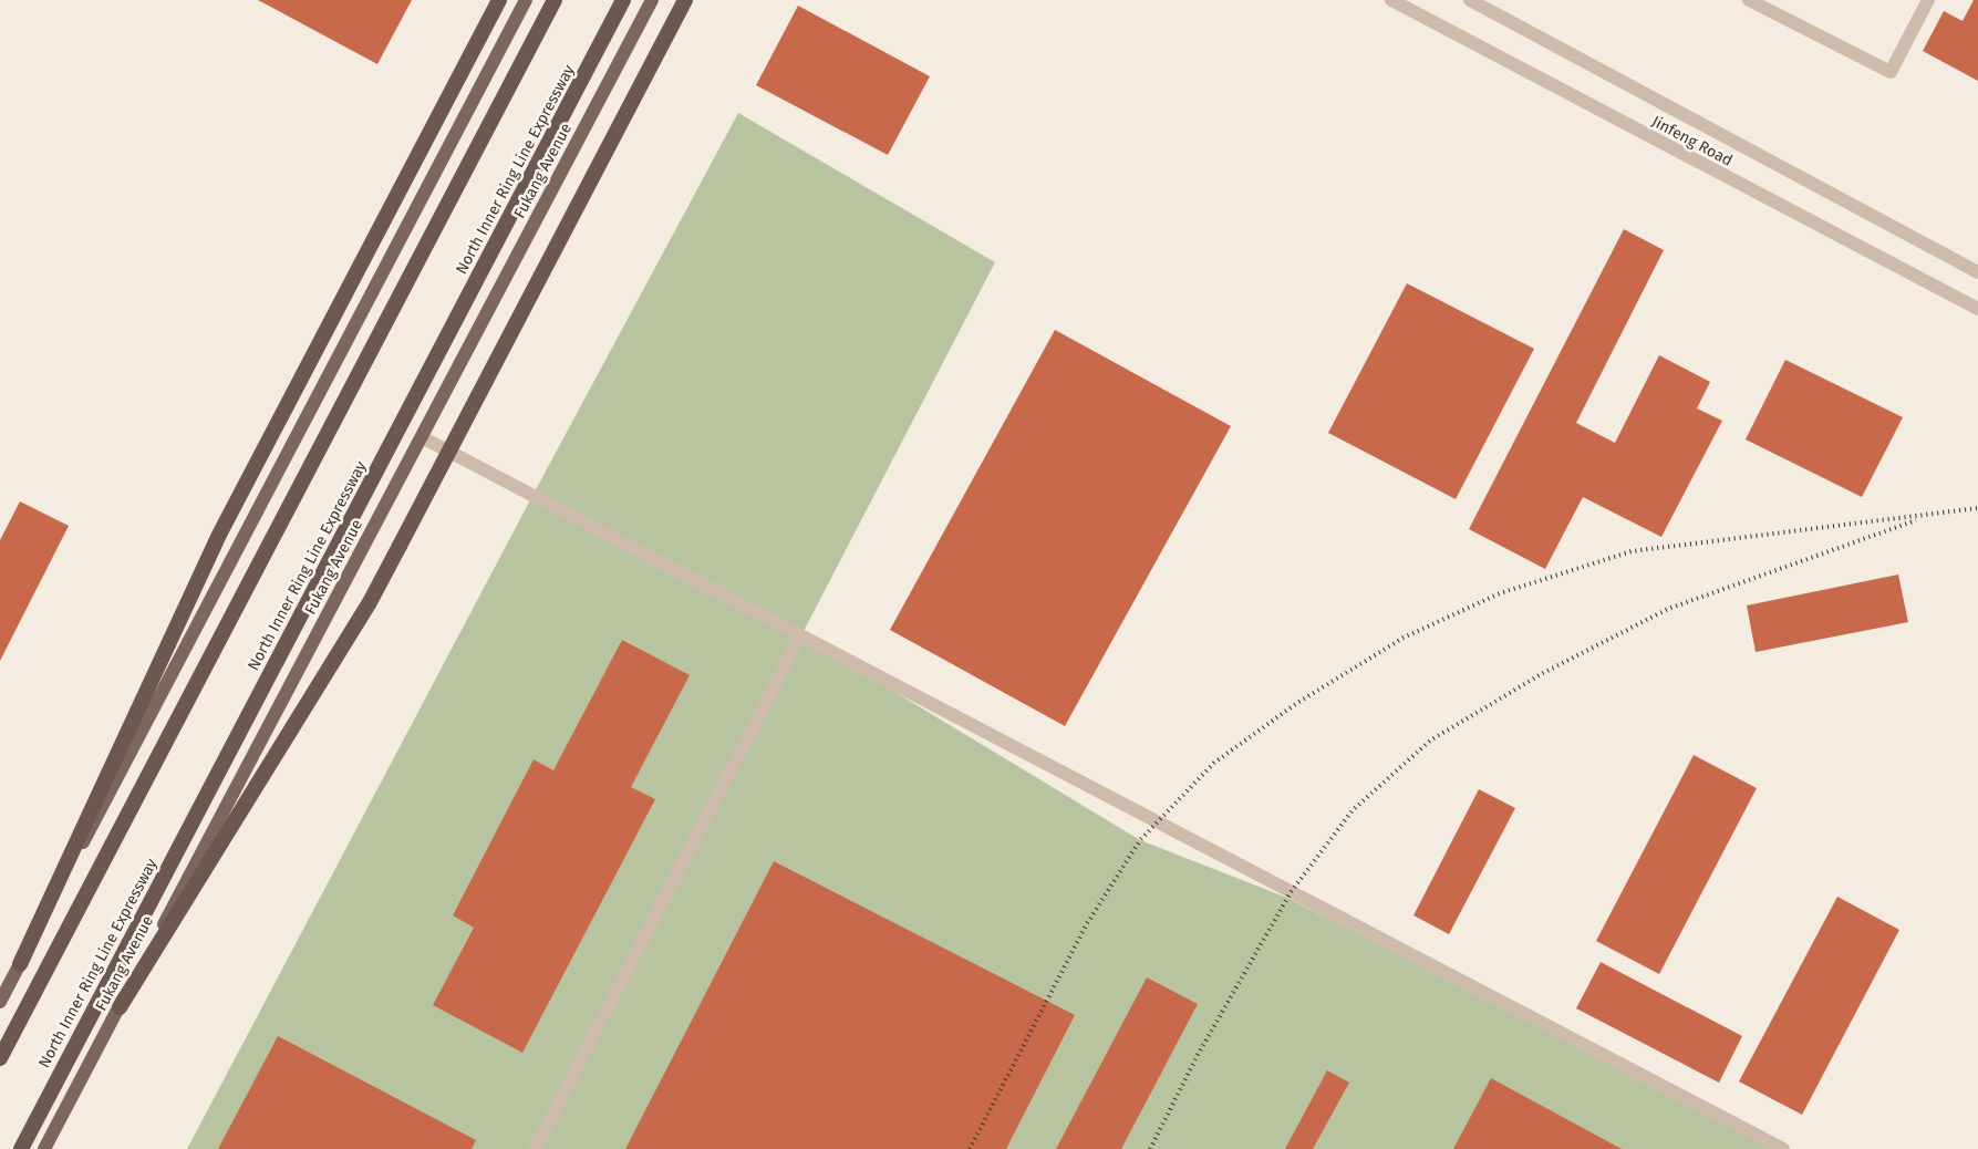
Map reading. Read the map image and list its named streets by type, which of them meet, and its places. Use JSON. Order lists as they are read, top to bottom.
{
  "streets": {
    "highway": ["North Inner Ring Line Expressway"],
    "main road": ["Fukang Avenue"],
    "street": ["Jinfeng Road"]
  }
}
